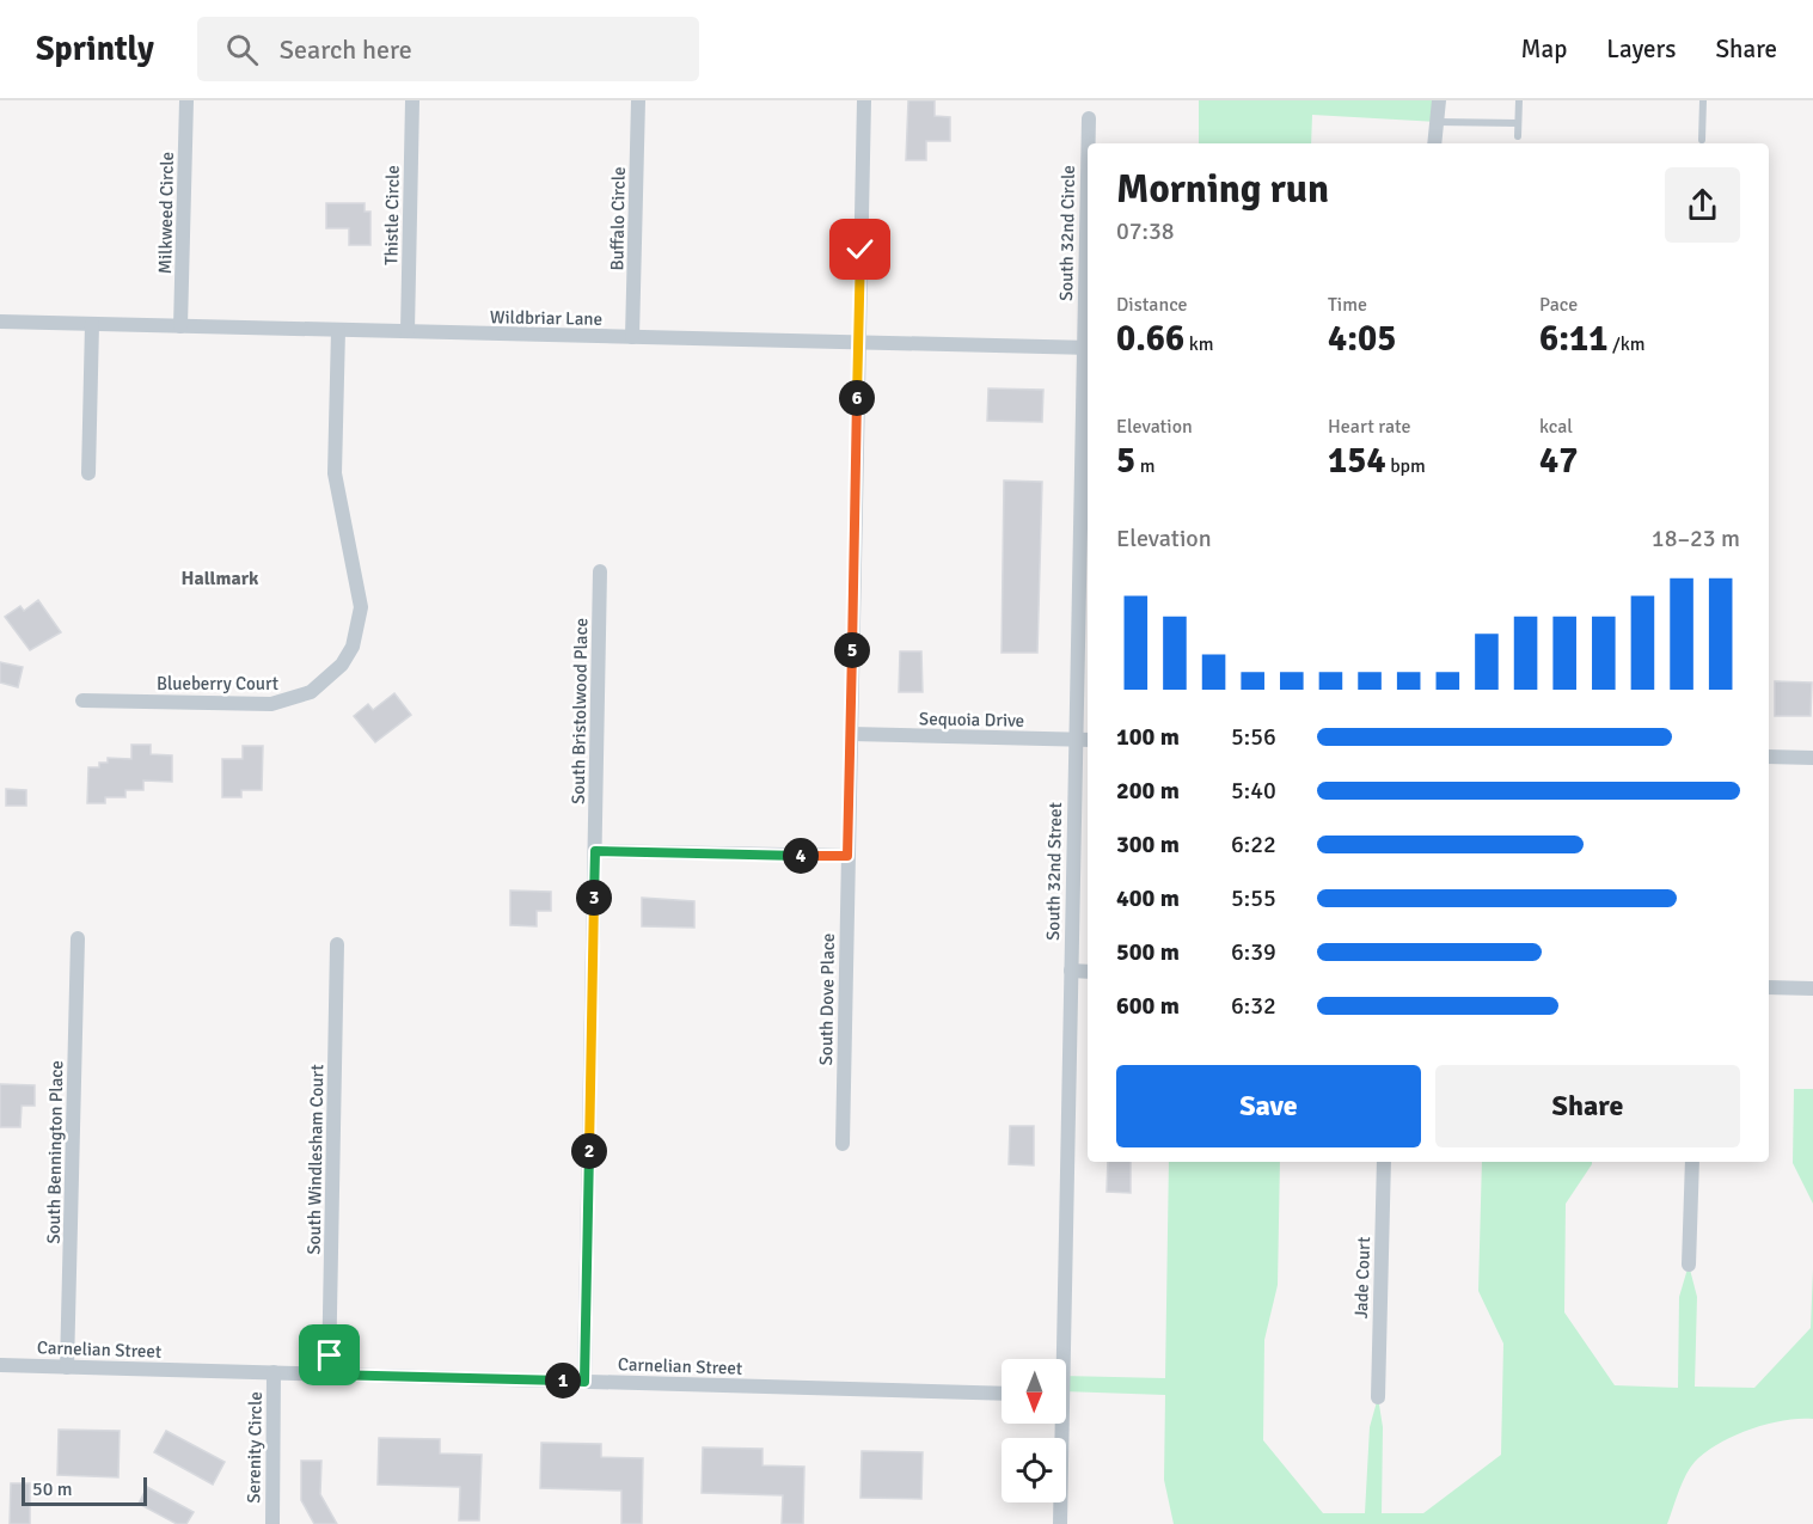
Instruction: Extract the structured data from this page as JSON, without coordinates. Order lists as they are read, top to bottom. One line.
{"streets":{"street":["Milkweed Circle","Thistle Circle","Buffalo Circle","South 32nd Circle","Wildbriar Lane","Blueberry Court","South Bristolwood Place","Sequoia Drive","South 32nd Street","South Dove Place","South Bennington Place","South Windlesham Court","Jade Court","Carnelian Street","Serenity Circle"]},"crossings":[["Milkweed Circle","Wildbriar Lane"],["Thistle Circle","Wildbriar Lane"],["Buffalo Circle","Wildbriar Lane"],["South 32nd Circle","Wildbriar Lane"],["South 32nd Circle","South 32nd Street"],["Wildbriar Lane","Blueberry Court"],["Wildbriar Lane","South 32nd Street"],["Wildbriar Lane","South Dove Place"],["South Bristolwood Place","Carnelian Street"],["Sequoia Drive","South 32nd Street"],["Sequoia Drive","South Dove Place"],["South Bennington Place","Carnelian Street"],["South Windlesham Court","Carnelian Street"],["Carnelian Street","Serenity Circle"]],"districts":["Hallmark"],"scale_bar":"50 m","north":"bottom","page":{"header":"Sprintly","search":"Search here","nav":["Map","Layers","Share"],"heading":["Morning run","07:38"],"stats":[["Distance","0.66 km"],["Time","4:05"],["Pace","6:11 /km"],["Elevation","5 m"],["Heart rate","154 bpm"],["kcal","47"]],"pins":["6","5","4","3","2","1"],"chart":["Elevation","18–23 m"],"list":[{"name":"100 m","note":"5:56"},{"name":"200 m","note":"5:40"},{"name":"300 m","note":"6:22"},{"name":"400 m","note":"5:55"},{"name":"500 m","note":"6:39"},{"name":"600 m","note":"6:32"}],"buttons":["Save","Share"],"scale":"50 m"}}
